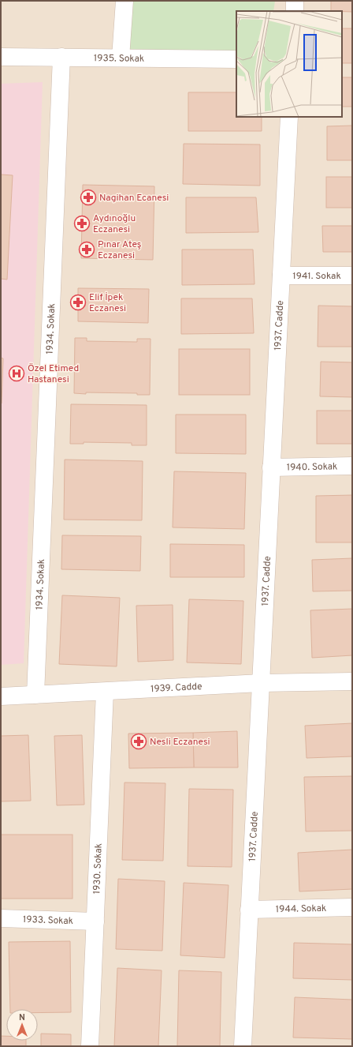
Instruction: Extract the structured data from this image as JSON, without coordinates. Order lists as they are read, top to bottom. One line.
{"streets":{"street":["1935. Sokak","1941. Sokak","1937. Cadde","1934. Sokak","1940. Sokak","1939. Cadde","1930. Sokak","1944. Sokak","1933. Sokak"]},"crossings":[["1935. Sokak","1934. Sokak"],["1941. Sokak","1937. Cadde"],["1937. Cadde","1940. Sokak"],["1937. Cadde","1939. Cadde"],["1937. Cadde","1944. Sokak"],["1934. Sokak","1939. Cadde"],["1939. Cadde","1930. Sokak"],["1930. Sokak","1933. Sokak"]],"places":{"pharmacy":["Nagihan Ecanesi","Aydınoğlu Eczanesi","Pınar Ateş Eczanesi","Elif İpek Eczanesi","Nesli Eczanesi"],"hospital":["Özel Etimed Hastanesi"]},"north":"top"}
